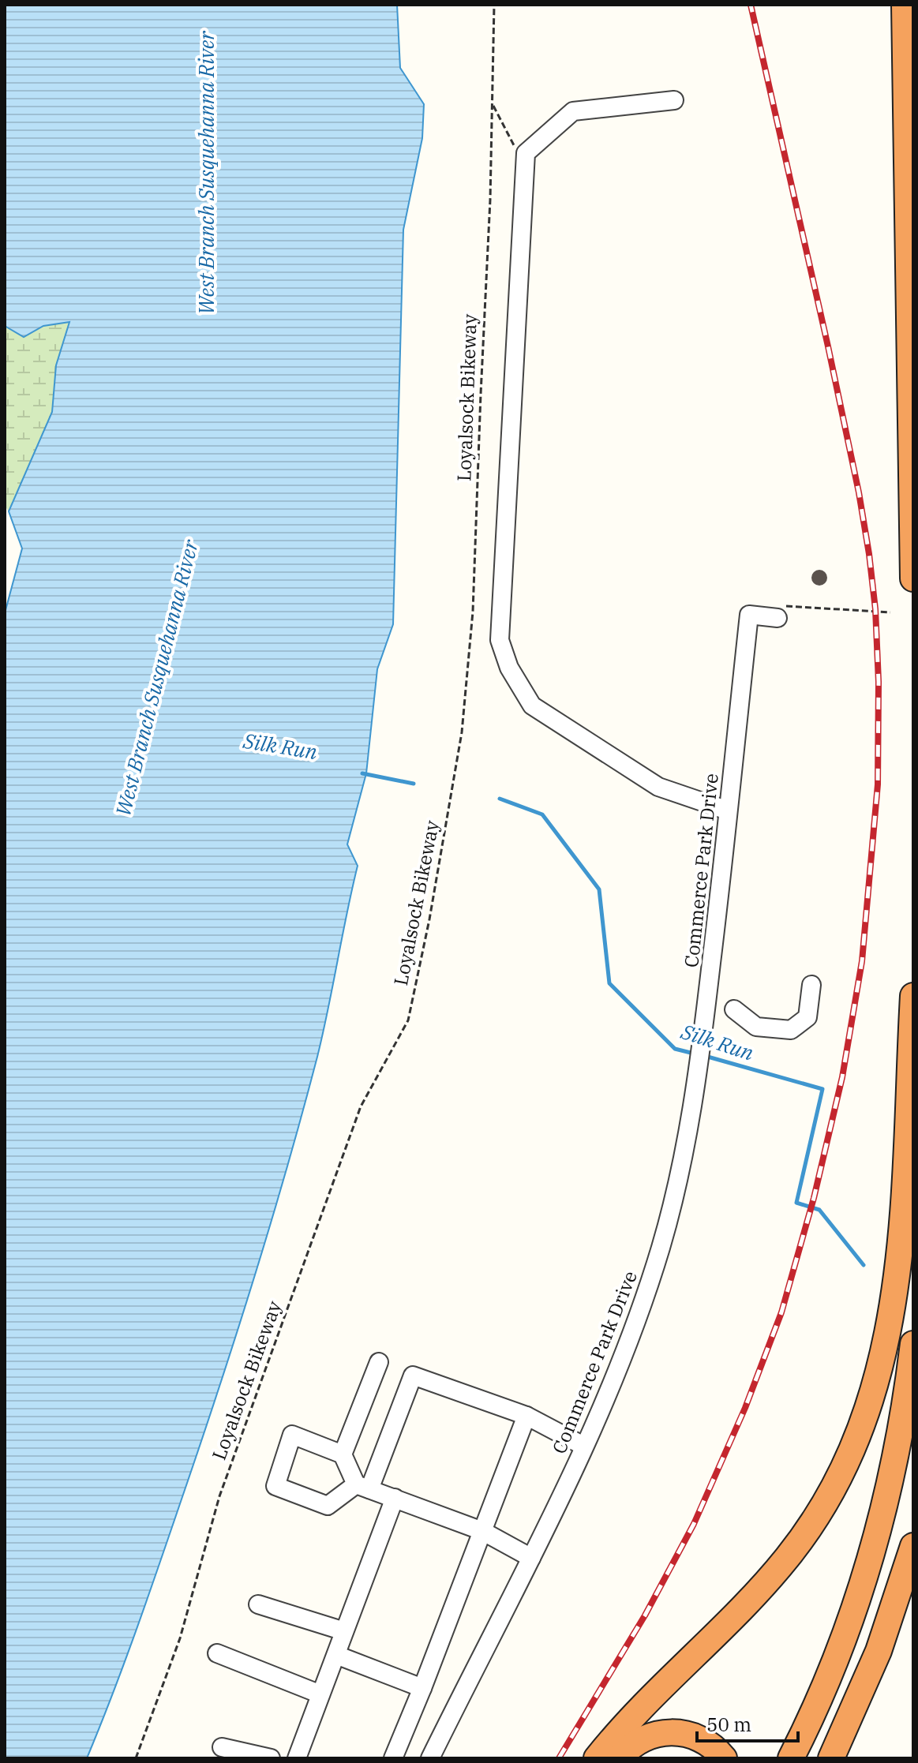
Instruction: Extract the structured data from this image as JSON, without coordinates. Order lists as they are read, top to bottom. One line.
{"streets":{"street":["Commerce Park Drive"],"path":["Loyalsock Bikeway"]},"water":["West Branch Susquehanna River","Silk Run"],"scale_bar":"50 m"}
